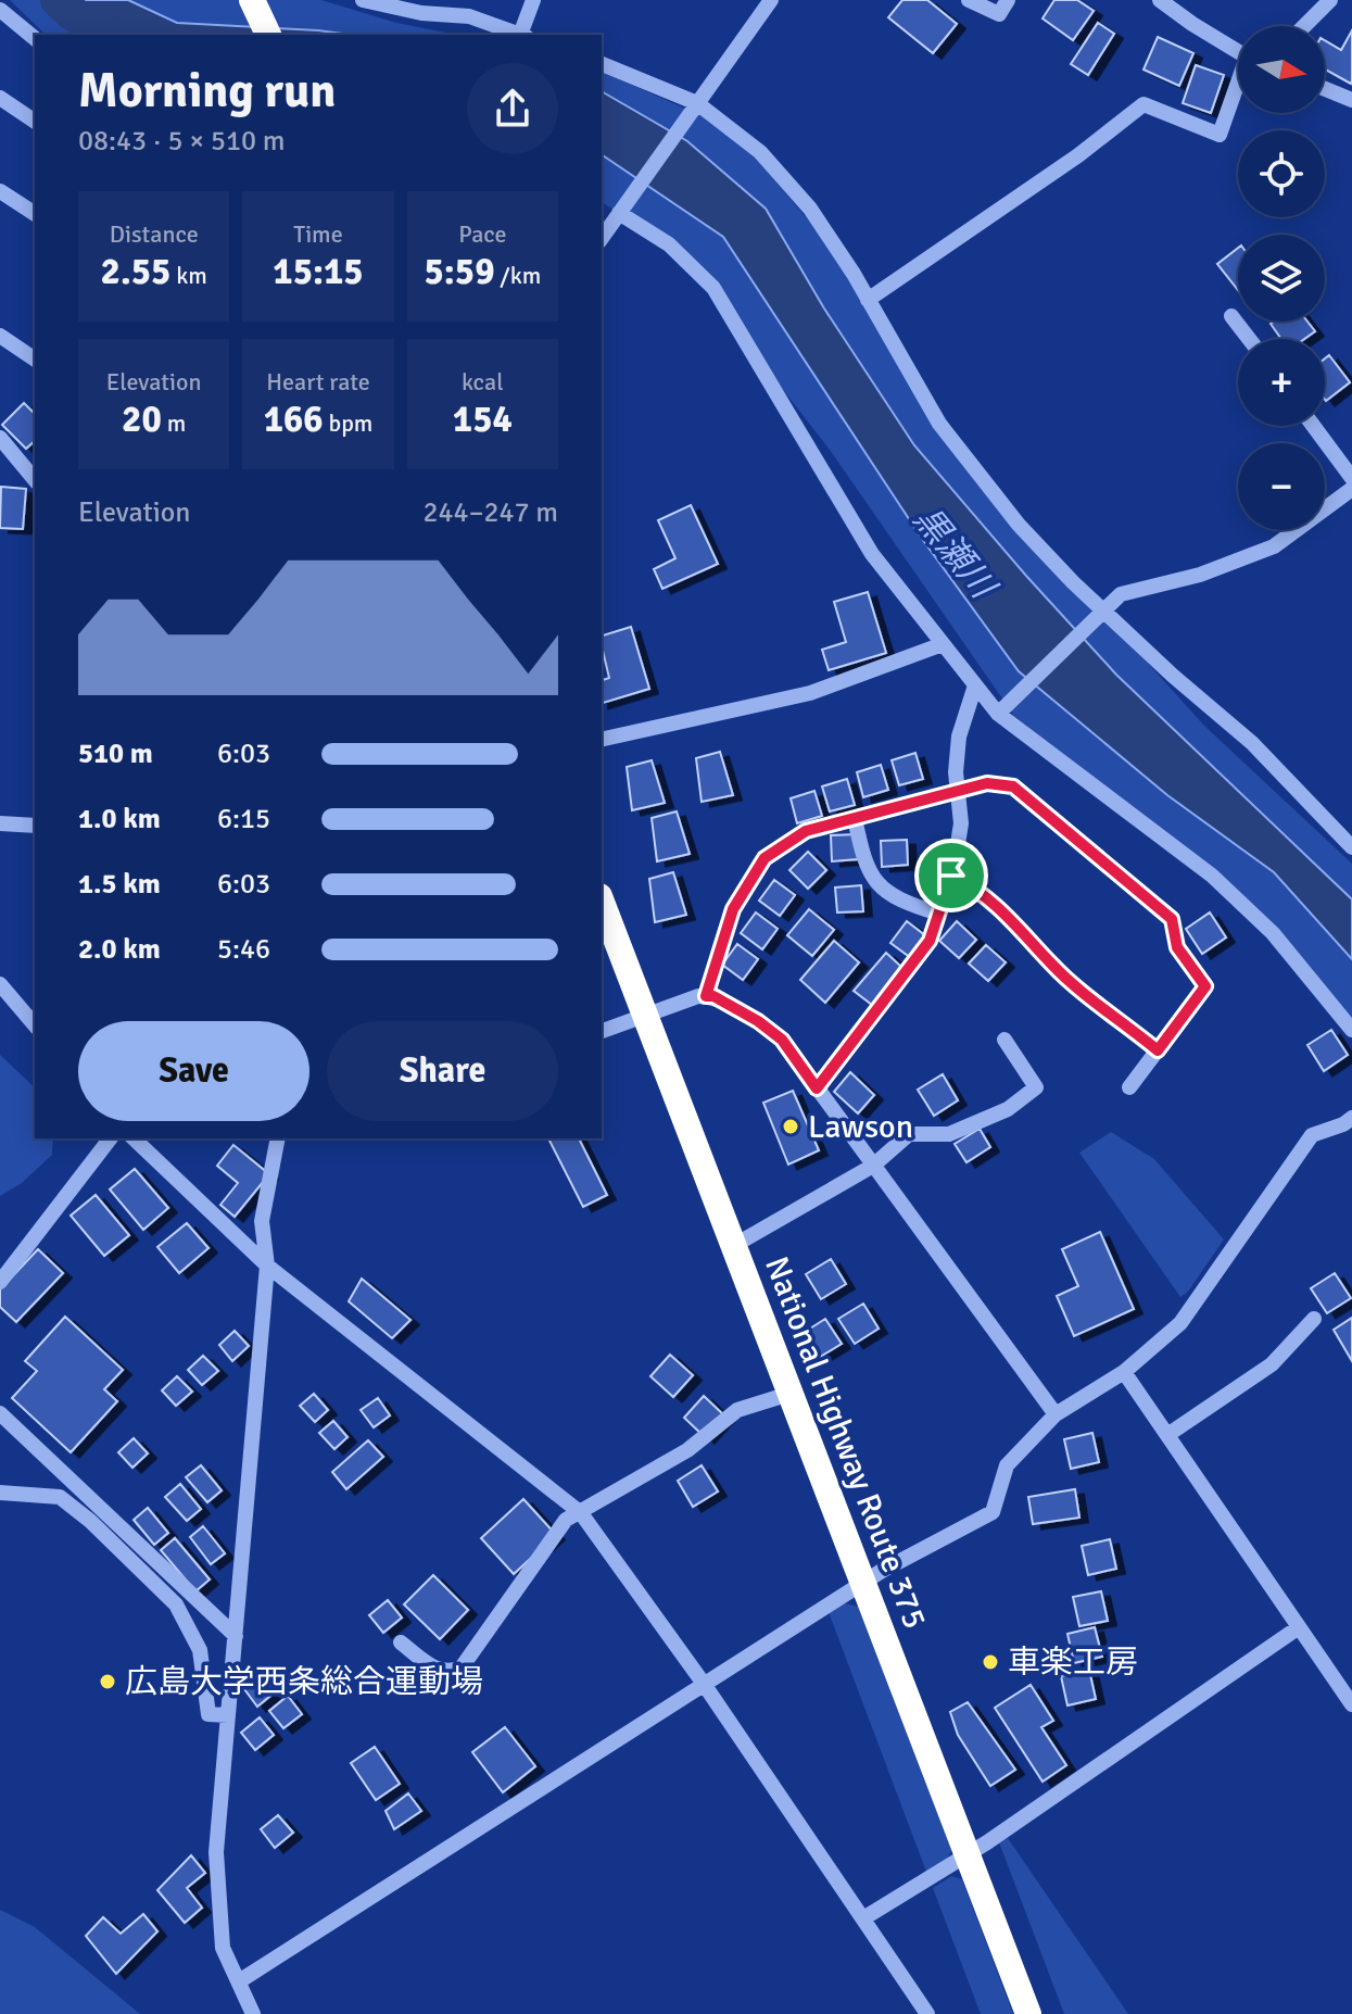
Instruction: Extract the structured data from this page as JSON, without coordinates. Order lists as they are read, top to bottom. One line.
{"streets":{"highway":["National Highway Route 375"]},"water":["黒瀬川"],"places":["Lawson","車楽工房","広島大学西条総合運動場"],"north":"right","page":{"map_buttons":["+","−"],"heading":["Morning run","08:43 · 5 × 510 m"],"stats":[["Distance","2.55 km"],["Time","15:15"],["Pace","5:59 /km"],["Elevation","20 m"],["Heart rate","166 bpm"],["kcal","154"]],"chart":["Elevation","244–247 m"],"list":[{"name":"510 m","note":"6:03"},{"name":"1.0 km","note":"6:15"},{"name":"1.5 km","note":"6:03"},{"name":"2.0 km","note":"5:46"}],"buttons":["Save","Share"]}}
